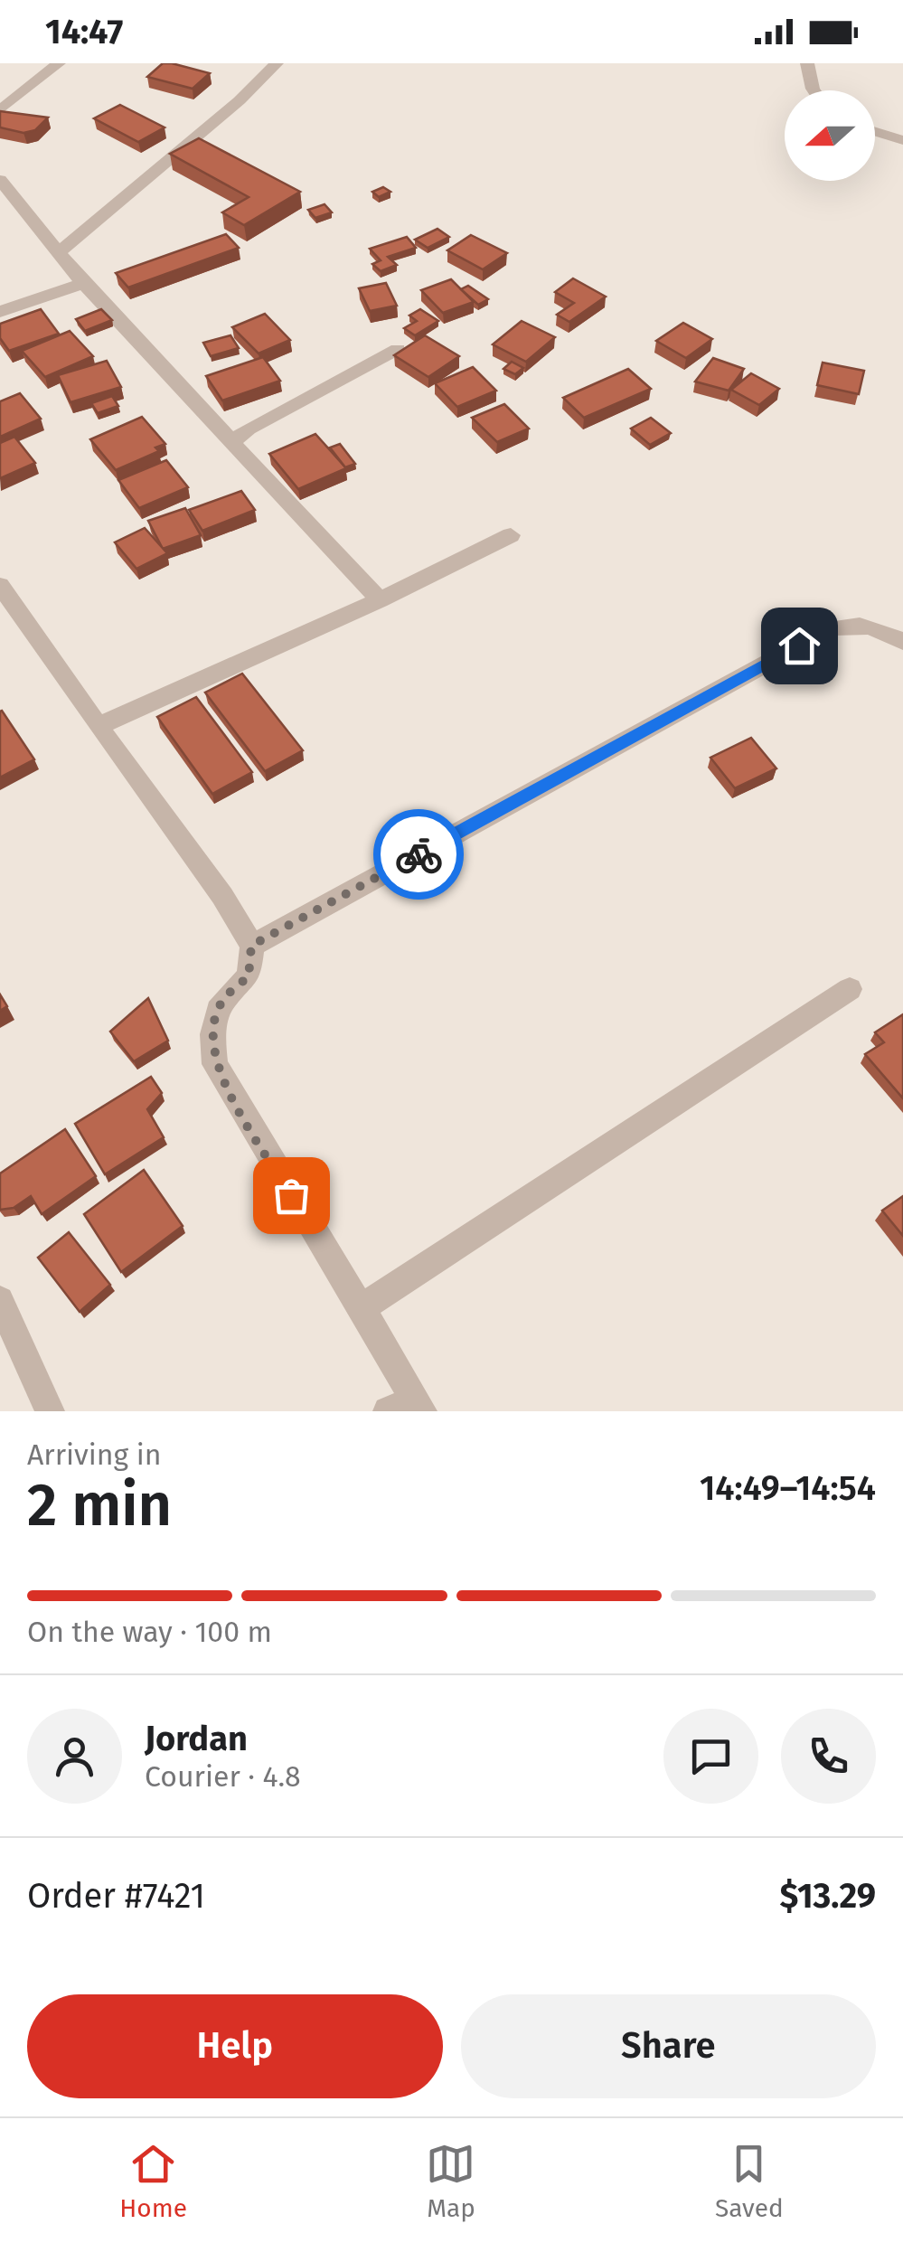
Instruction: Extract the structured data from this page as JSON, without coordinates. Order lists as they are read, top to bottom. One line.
{"north":"left","page":{"status":"14:47","heading":["2 min","Arriving in","14:49–14:54"],"panel":["Jordan","Courier · 4.8","Order #7421","$13.29"],"bar":"On the way · 100 m","buttons":["Help","Share"],"tabs":["Home","Map","Saved"]}}
